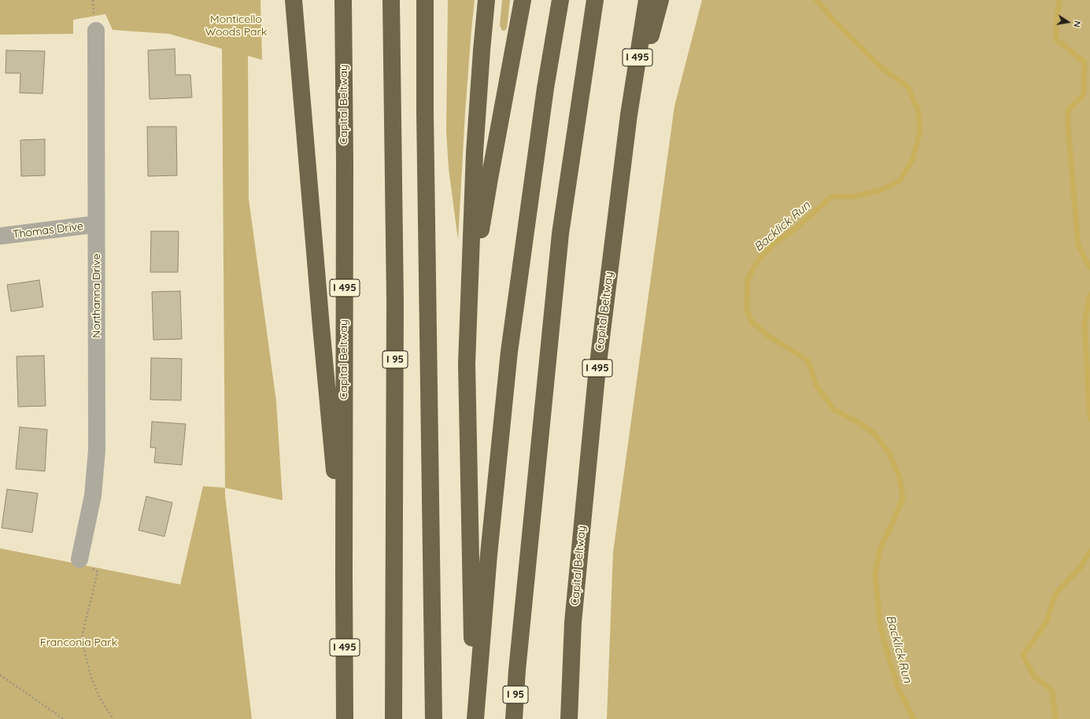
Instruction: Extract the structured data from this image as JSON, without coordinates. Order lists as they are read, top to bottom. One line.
{"streets":{"highway":["I 495","Capital Beltway","I 95"],"street":["Thomas Drive","Northanna Drive"]},"crossings":[["Thomas Drive","Northanna Drive"]],"water":["Backlick Run"],"parks":["Monticello Woods Park","Franconia Park"],"north":"right"}
